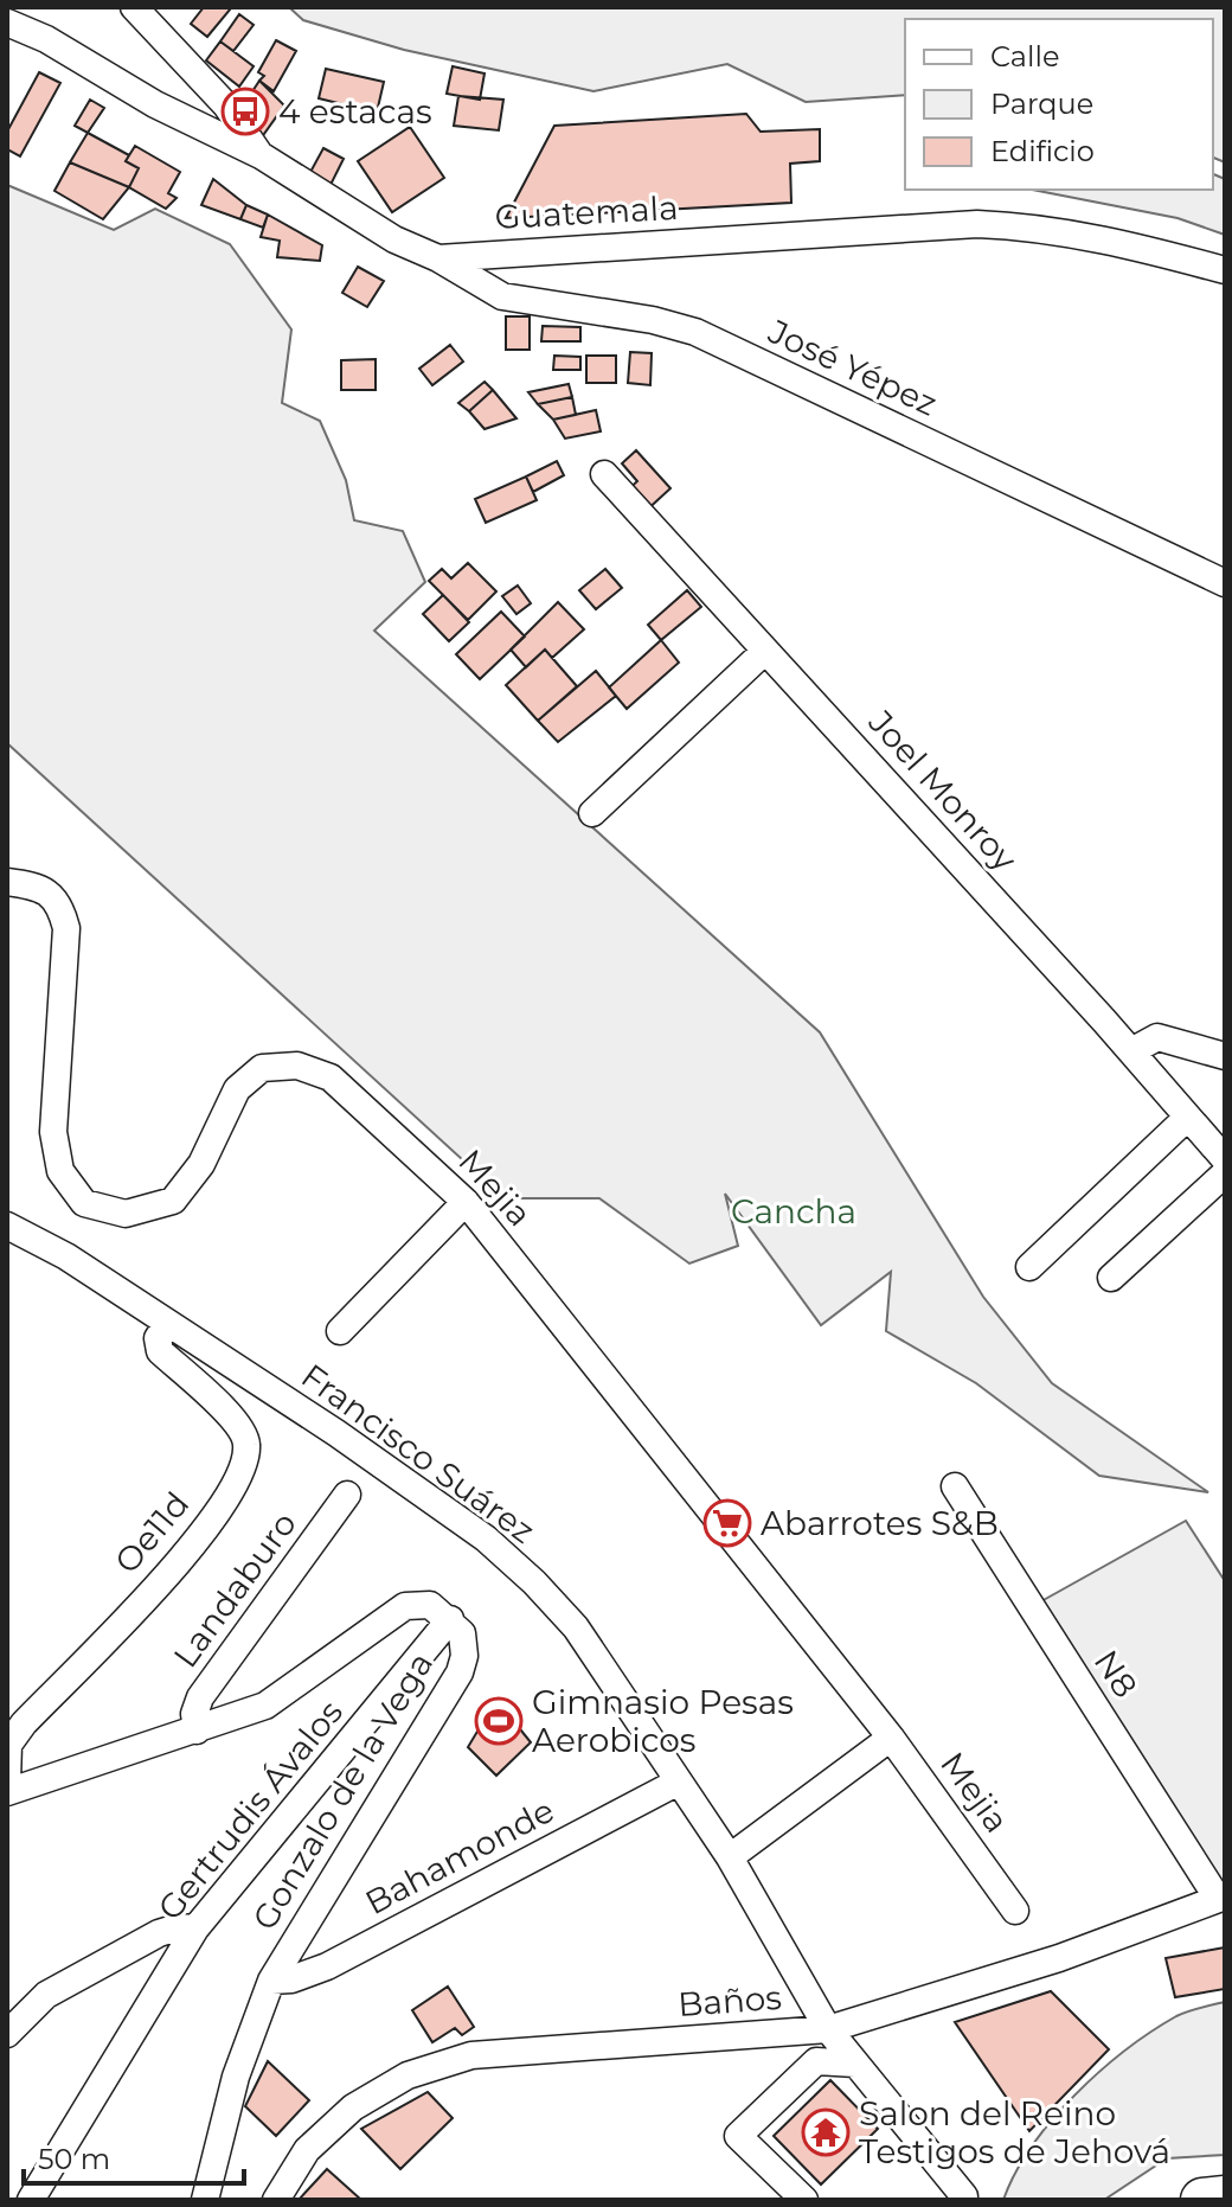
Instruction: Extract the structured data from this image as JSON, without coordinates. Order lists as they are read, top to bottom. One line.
{"streets":{"street":["Guatemala","José Yépez","Joel Monroy","Mejia","Francisco Suárez","Oe11d","Landaburo","N8","Gonzalo de la Vega","Gertrudis Ávalos","Bahamonde","Baños"]},"crossings":[["Guatemala","José Yépez"],["Francisco Suárez","Oe11d"],["Francisco Suárez","Bahamonde"],["Francisco Suárez","Baños"],["Landaburo","Gonzalo de la Vega"],["N8","Baños"],["Gonzalo de la Vega","Gertrudis Ávalos"],["Gonzalo de la Vega","Bahamonde"]],"parks":["Cancha"],"places":{"bus stop":["4 estacas"],"supermarket":["Abarrotes S&B"],"sports":["Gimnasio Pesas Aerobicos"],"temple":["Salon del Reino Testigos de Jehová"]},"legend":["Calle","Parque","Edificio"],"scale_bar":"50 m"}
